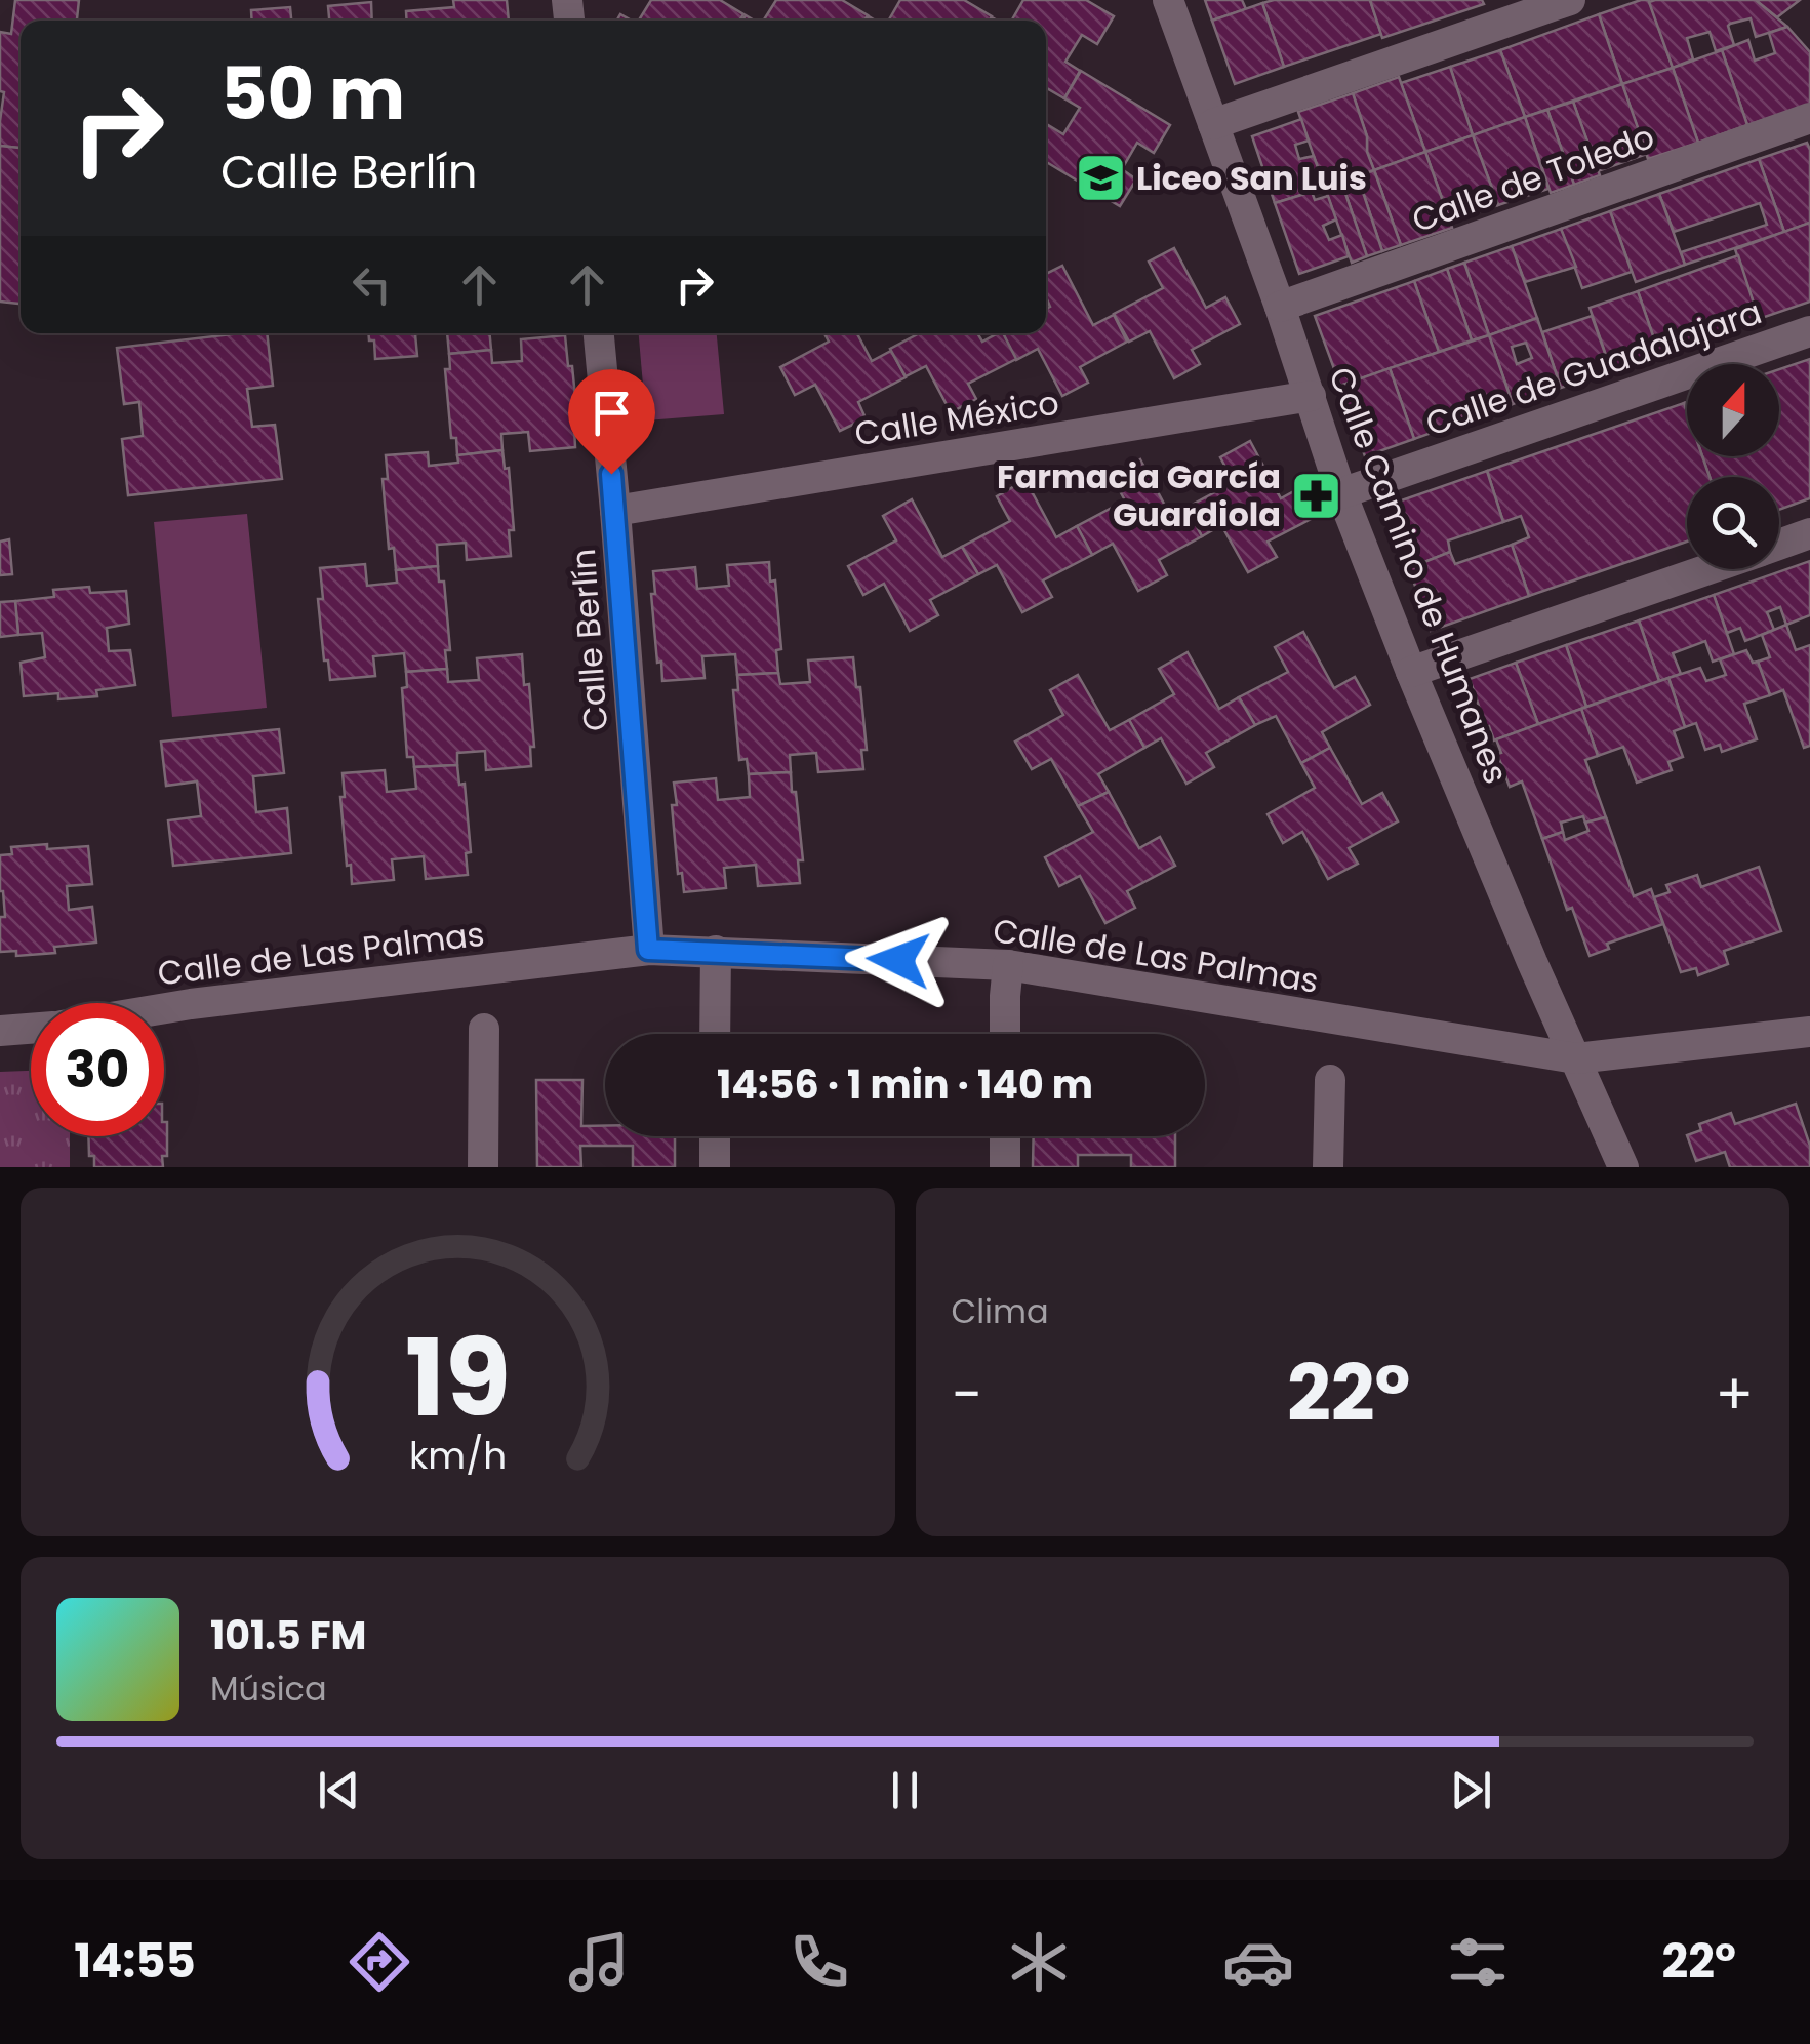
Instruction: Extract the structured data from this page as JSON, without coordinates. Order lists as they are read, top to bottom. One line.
{"streets":{"street":["Calle de Toledo","Calle de Guadalajara","Calle México","Calle Camino de Humanes","Calle Berlín","Calle de Las Palmas"]},"crossings":[["Calle de Toledo","Calle Camino de Humanes"],["Calle de Guadalajara","Calle Camino de Humanes"],["Calle México","Calle Camino de Humanes"],["Calle México","Calle Berlín"],["Calle Camino de Humanes","Calle de Las Palmas"],["Calle Berlín","Calle de Las Palmas"]],"places":{"school or university":["Liceo San Luis"],"pharmacy":["Farmacia García Guardiola"]},"north":"top","page":{"turn":["50 m","Calle Berlín"],"limit":"30","trip":"14:56 · 1 min · 140 m","tile":"Clima","heat":["−","22°","+"],"song":["101.5 FM","Música"],"tabs":["14:55","22°"],"gauge":["19","km/h"]}}
